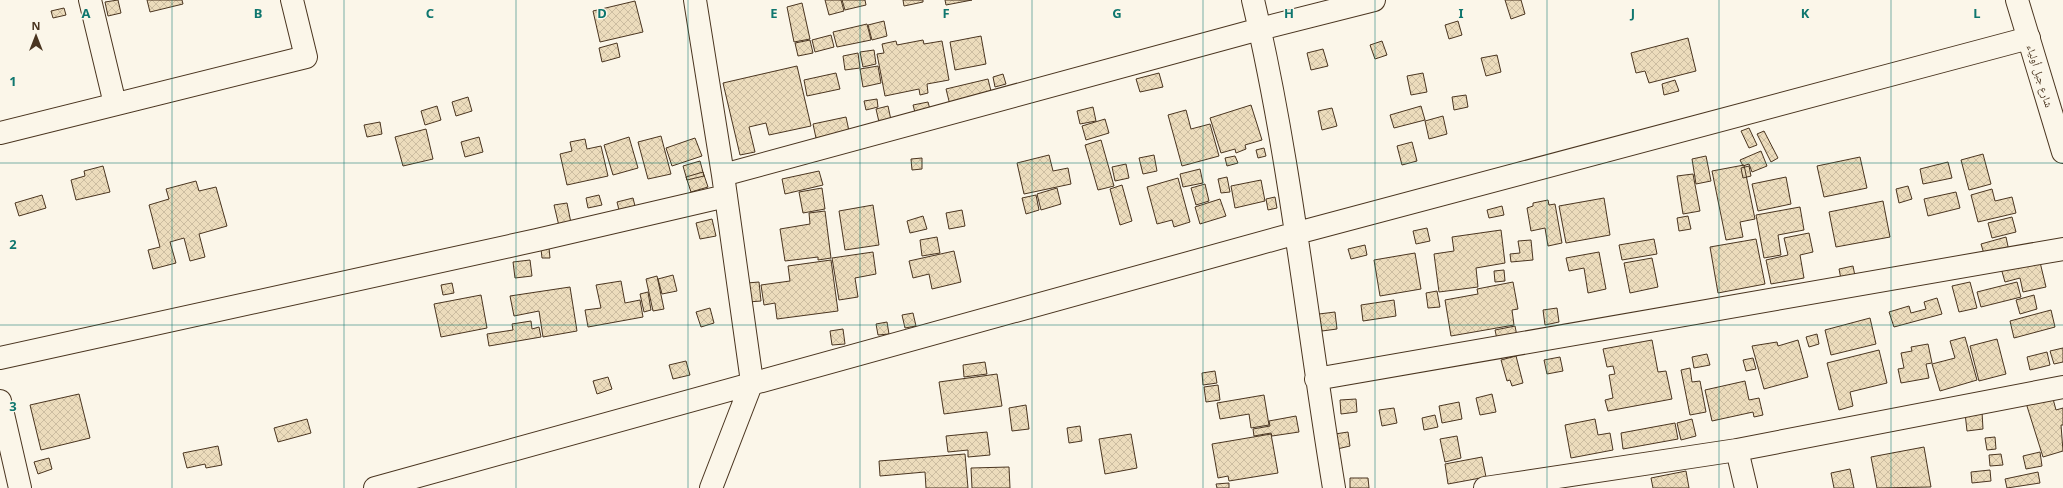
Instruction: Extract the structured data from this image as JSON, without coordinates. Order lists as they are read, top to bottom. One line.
{"streets":{"main road":["شارع جبل أولياء"]},"north":"top","grid":{"columns":["A","B","C","D","E","F","G","H","I","J","K","L"],"rows":["1","2","3"]}}
